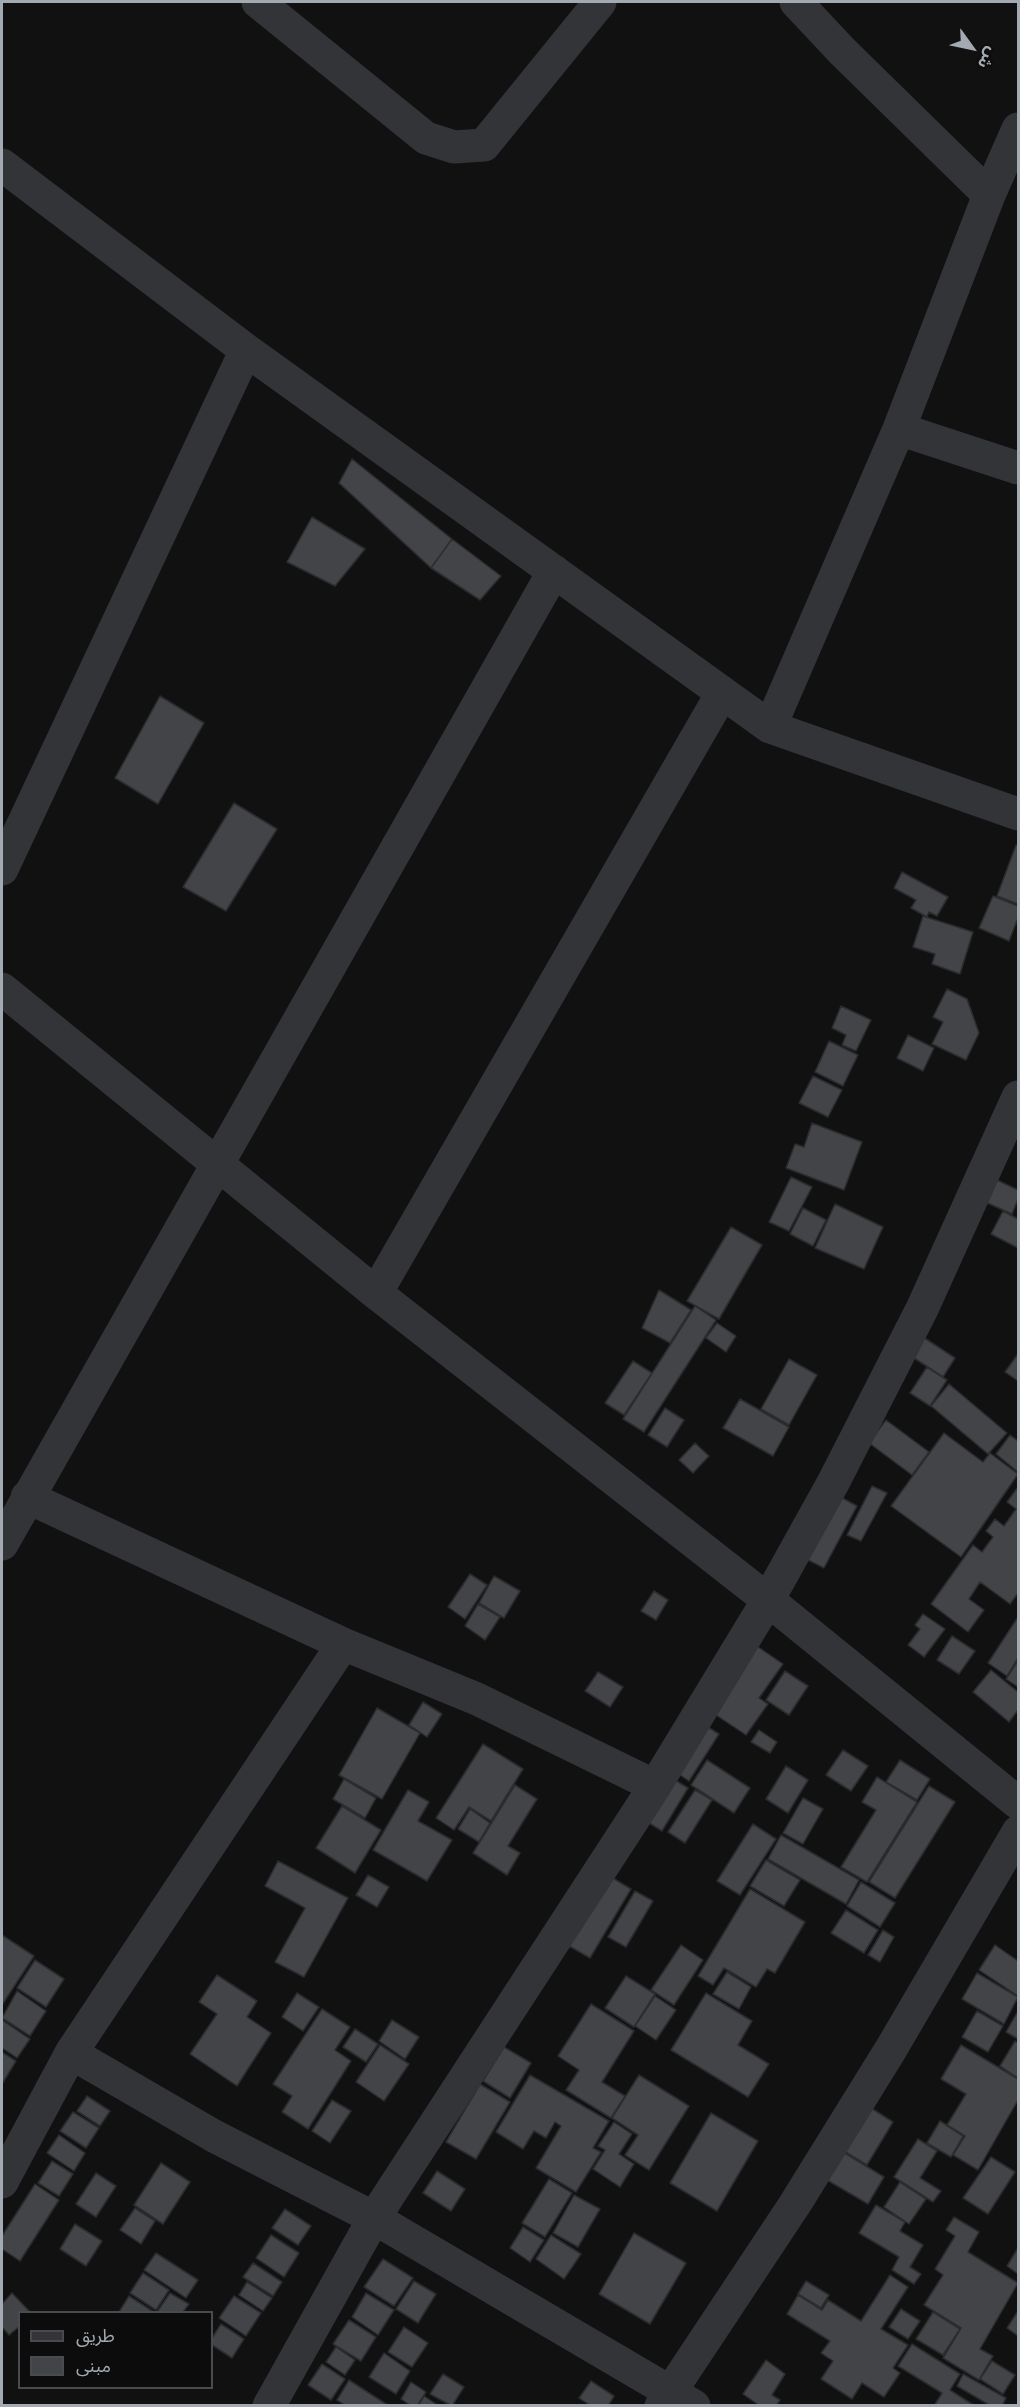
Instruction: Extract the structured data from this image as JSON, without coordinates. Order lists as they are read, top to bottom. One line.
{"legend":["طريق","مبنى"],"north":"bottom right"}
